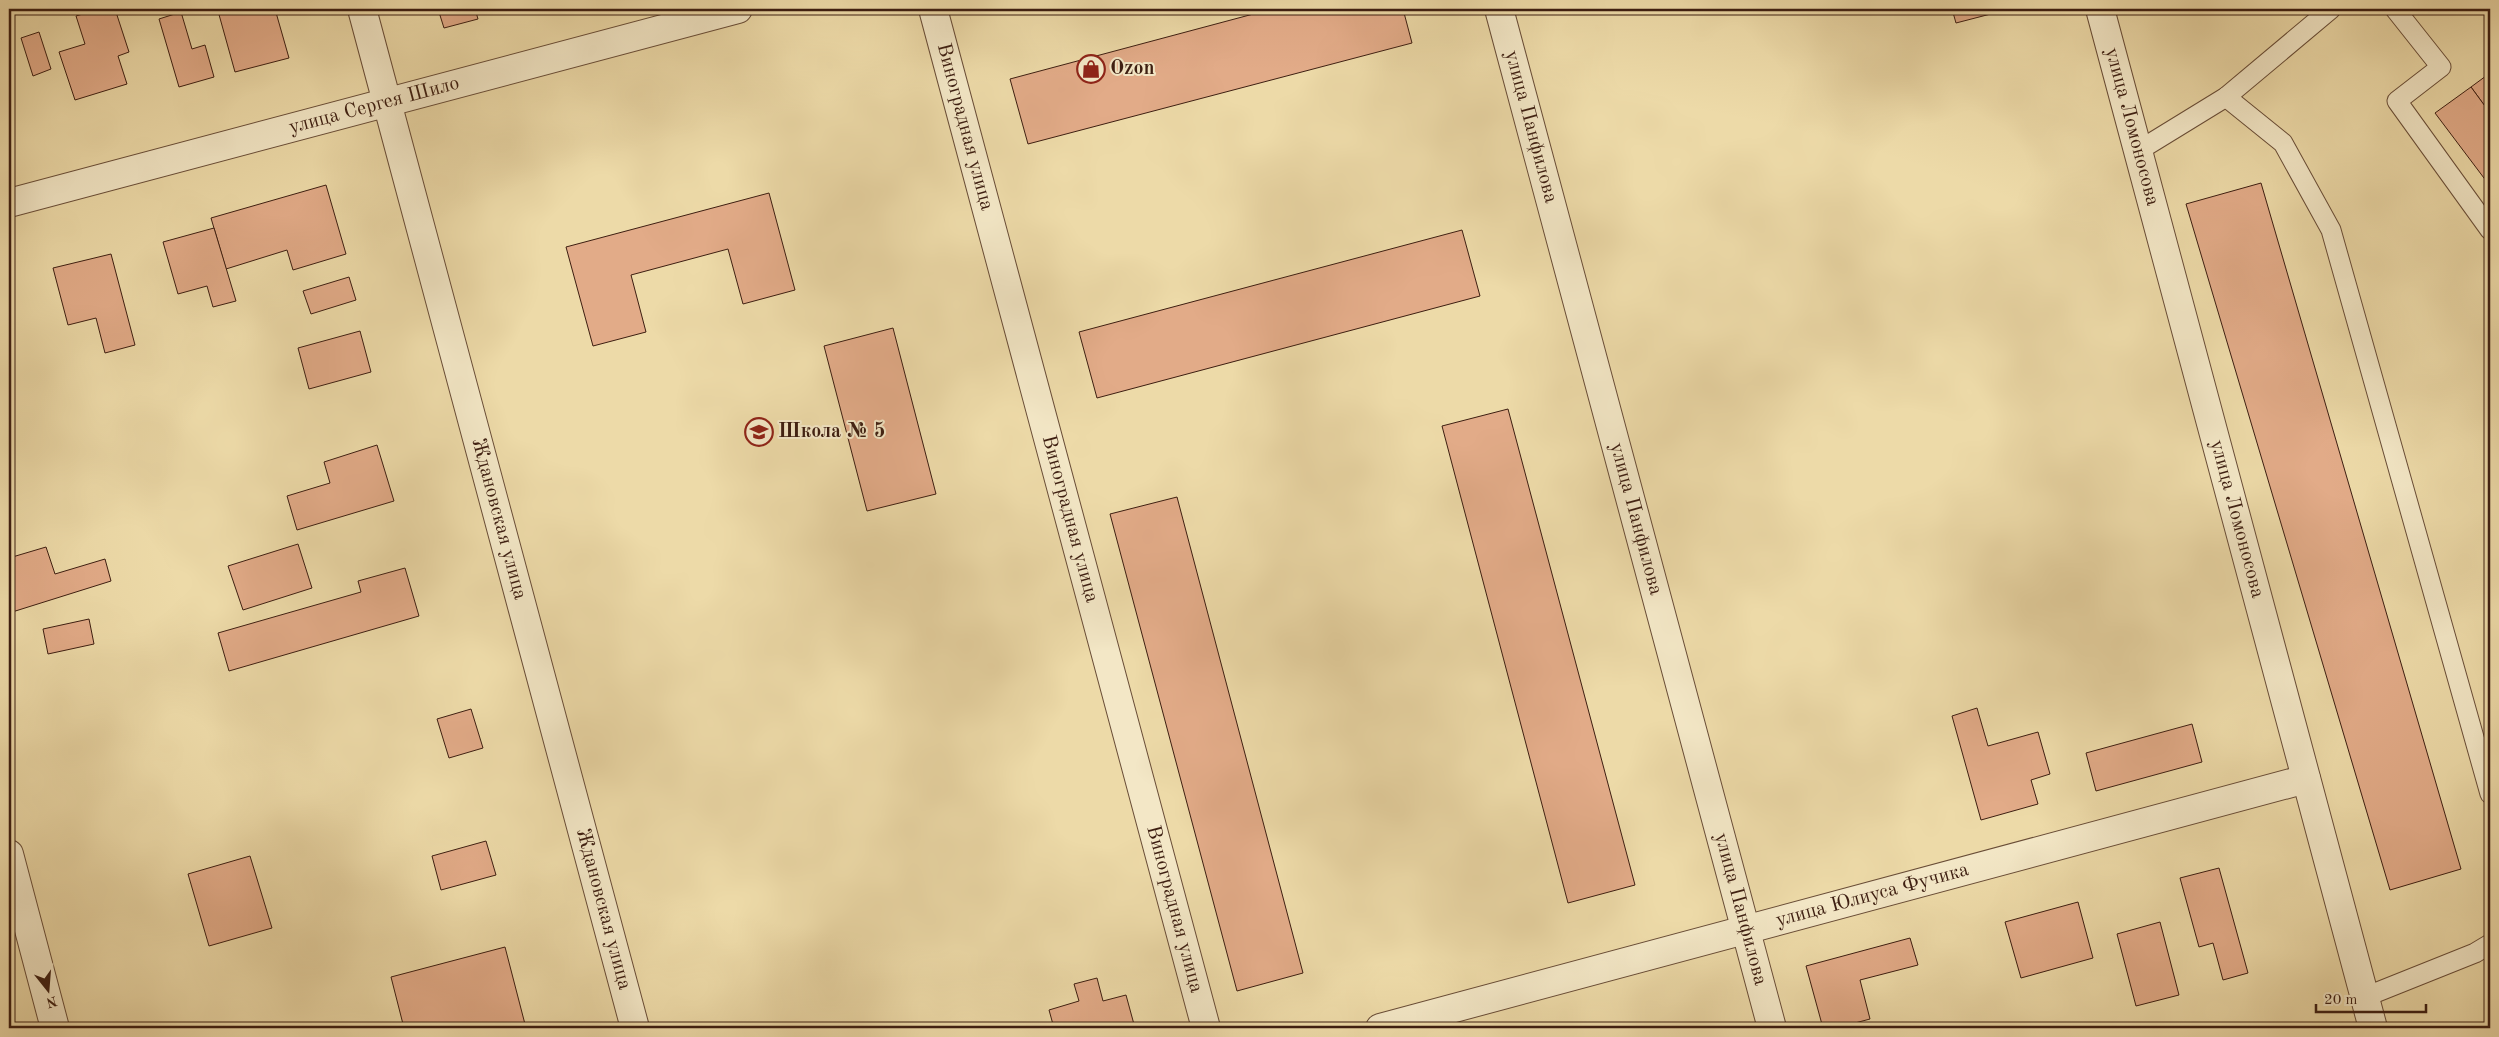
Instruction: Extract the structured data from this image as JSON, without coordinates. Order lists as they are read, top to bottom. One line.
{"streets":{"street":["улица Сергея Шило","Виноградная улица","улица Панфилова","улица Ломоносова","Ждановская улица","улица Юлиуса Фучика"]},"crossings":[["улица Сергея Шило","Ждановская улица"],["улица Панфилова","улица Юлиуса Фучика"],["улица Ломоносова","улица Юлиуса Фучика"]],"places":{"shop":["Ozon"],"school or university":["Школа № 5"]},"scale_bar":"20 m","north":"bottom"}
